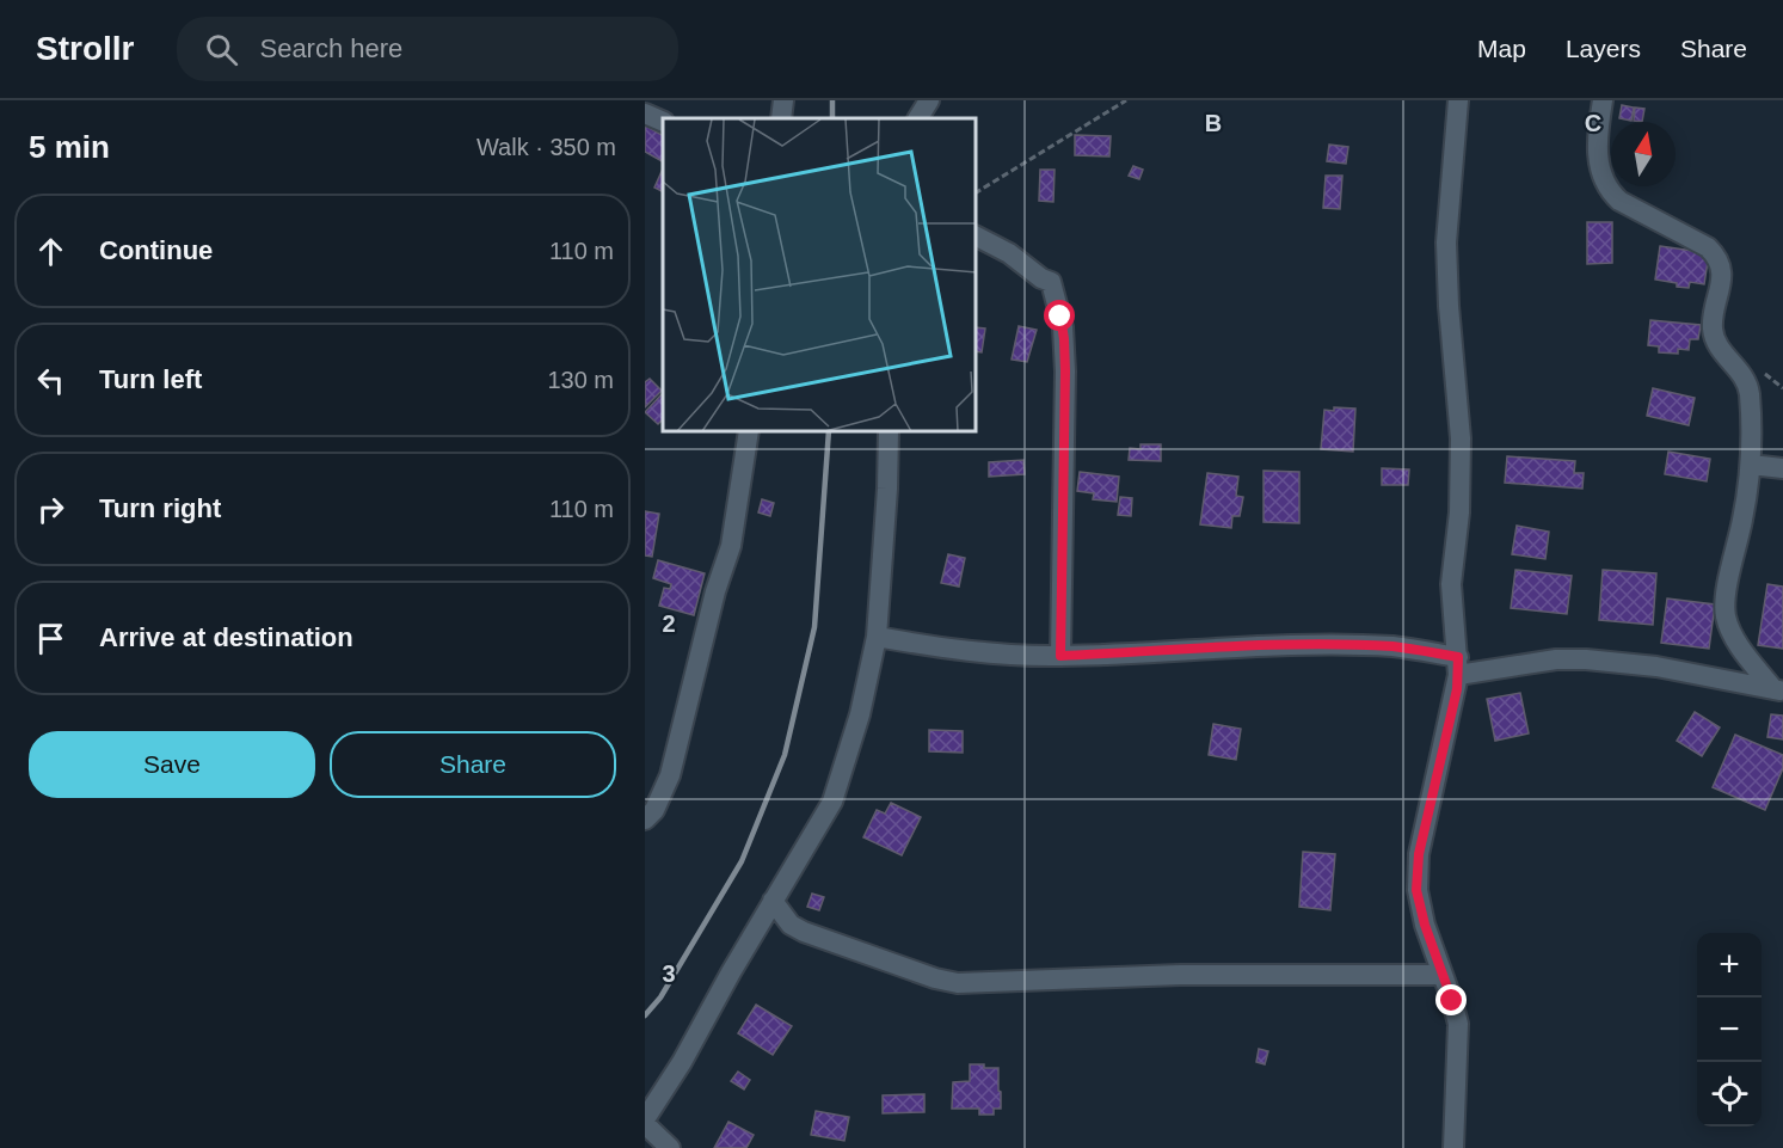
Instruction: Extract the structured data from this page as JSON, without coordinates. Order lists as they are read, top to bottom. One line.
{"north":"top","page":{"header":"Strollr","search":"Search here","nav":["Map","Layers","Share"],"heading":["5 min","Walk · 350 m"],"list":[["Continue","110 m"],["Turn left","130 m"],["Turn right","110 m"],"Arrive at destination"],"buttons":["Save","Share"],"map_buttons":["+","−"]},"grid":{"columns":["B","C"],"rows":["2","3"]}}
